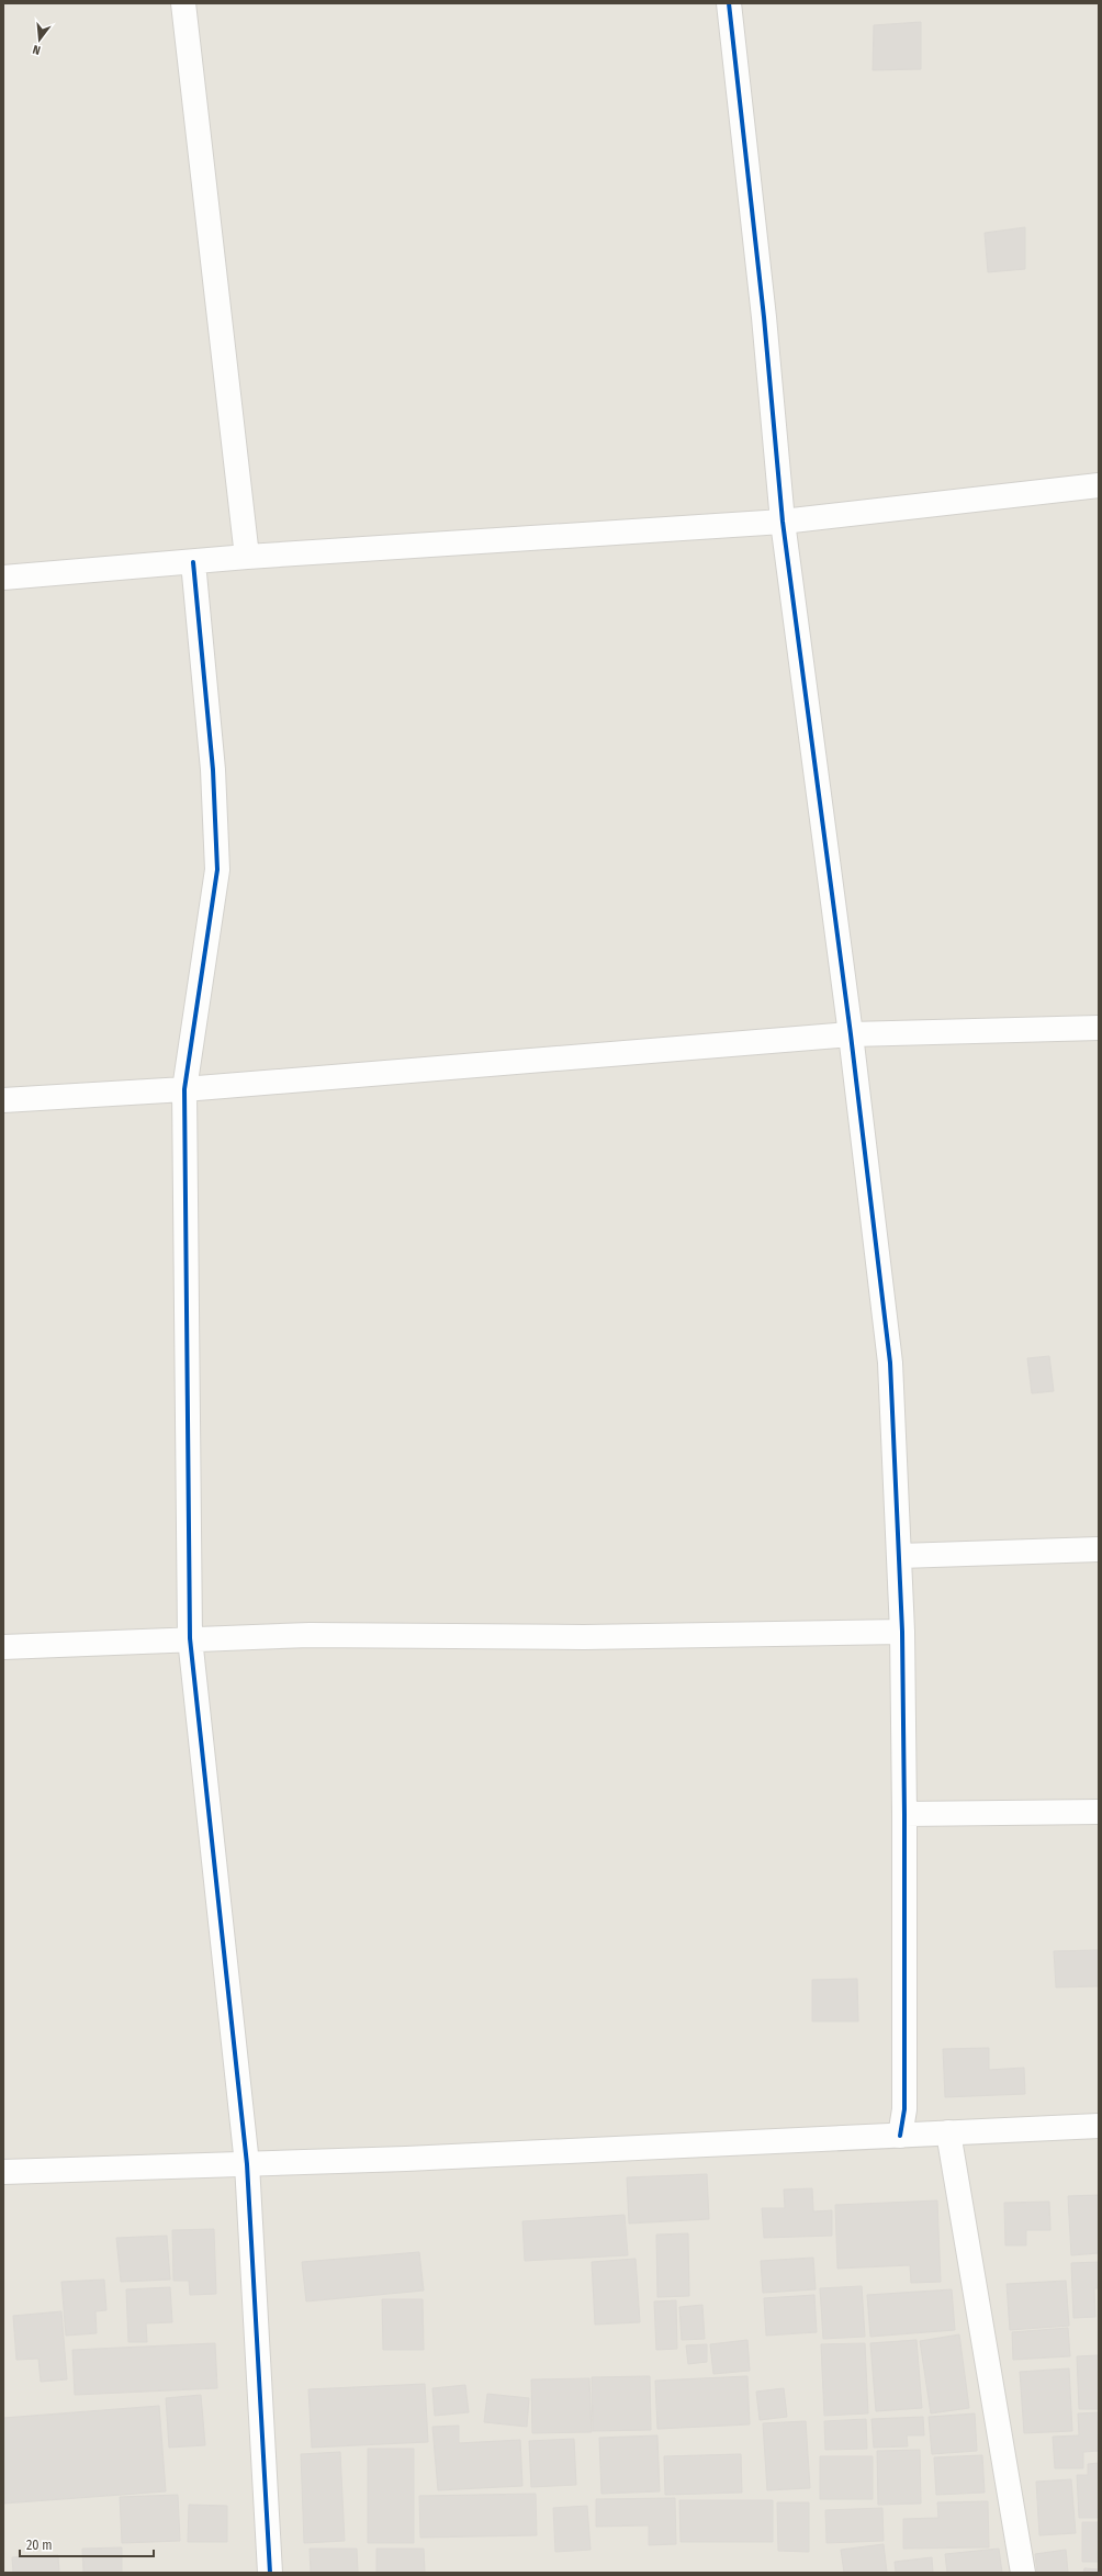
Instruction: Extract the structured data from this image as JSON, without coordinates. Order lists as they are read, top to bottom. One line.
{"scale_bar":"20 m","north":"bottom"}
